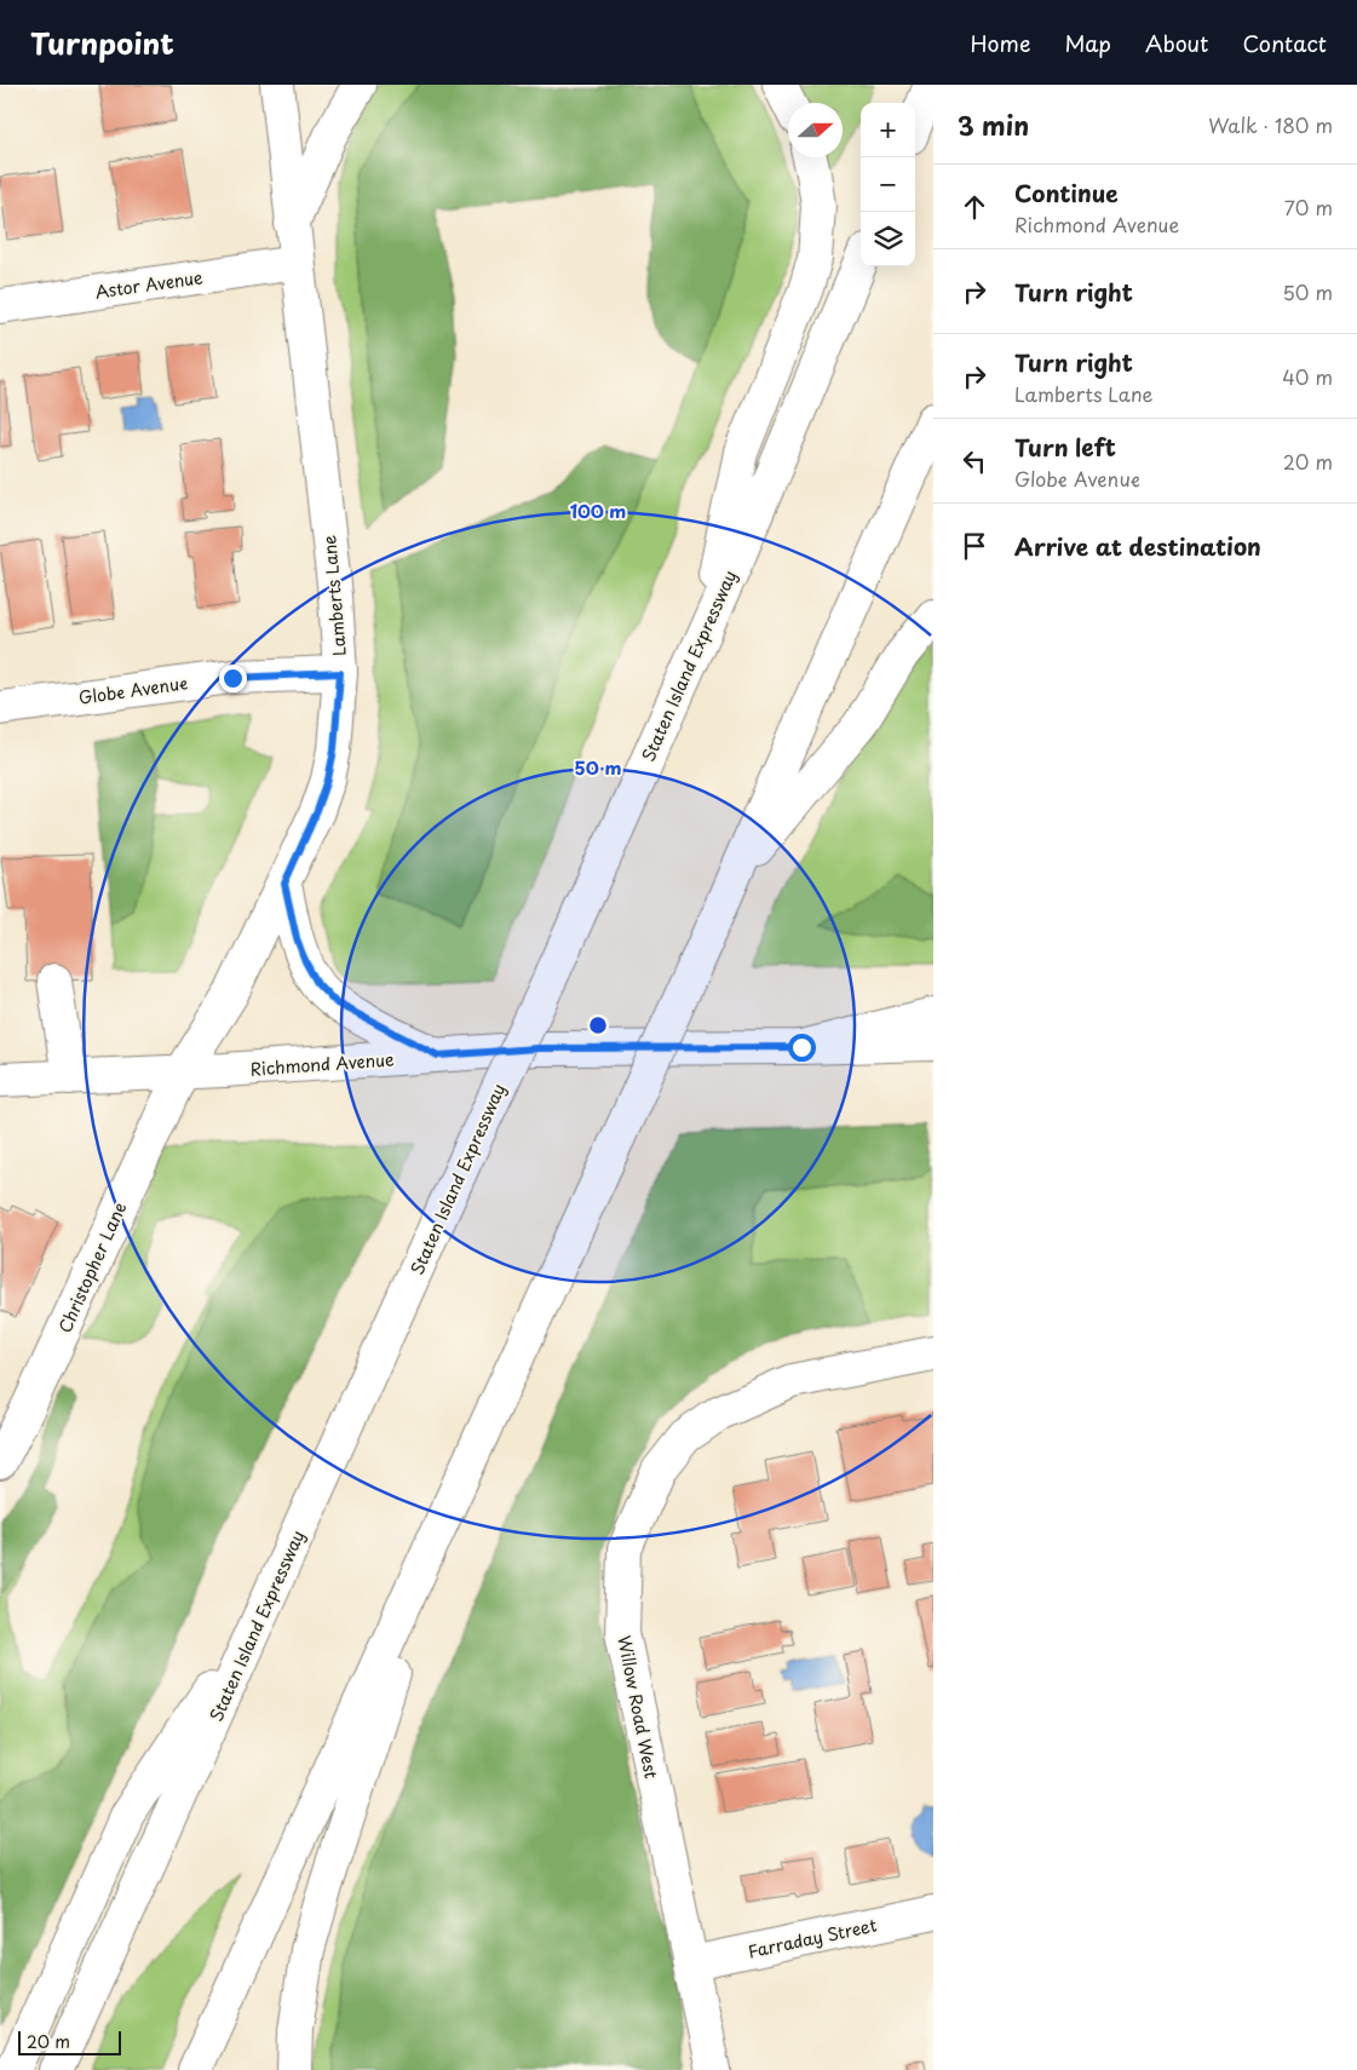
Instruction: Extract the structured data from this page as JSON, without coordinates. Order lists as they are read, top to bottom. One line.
{"streets":{"main road":["Astor Avenue","Lamberts Lane","Staten Island Expressway","Globe Avenue","Richmond Avenue","Christopher Lane","Willow Road West","Farraday Street"]},"crossings":[["Astor Avenue","Lamberts Lane"],["Lamberts Lane","Globe Avenue"],["Lamberts Lane","Richmond Avenue"],["Lamberts Lane","Christopher Lane"],["Richmond Avenue","Christopher Lane"],["Willow Road West","Farraday Street"]],"scale_bar":"20 m","north":"right","page":{"header":"Turnpoint","nav":["Home","Map","About","Contact"],"heading":["3 min","Walk · 180 m"],"map_buttons":["+","−"],"list":[["Continue","Richmond Avenue","70 m"],["Turn right","50 m"],["Turn right","Lamberts Lane","40 m"],["Turn left","Globe Avenue","20 m"],"Arrive at destination"],"scale":"20 m"},"rings":["100 m","50 m"]}
